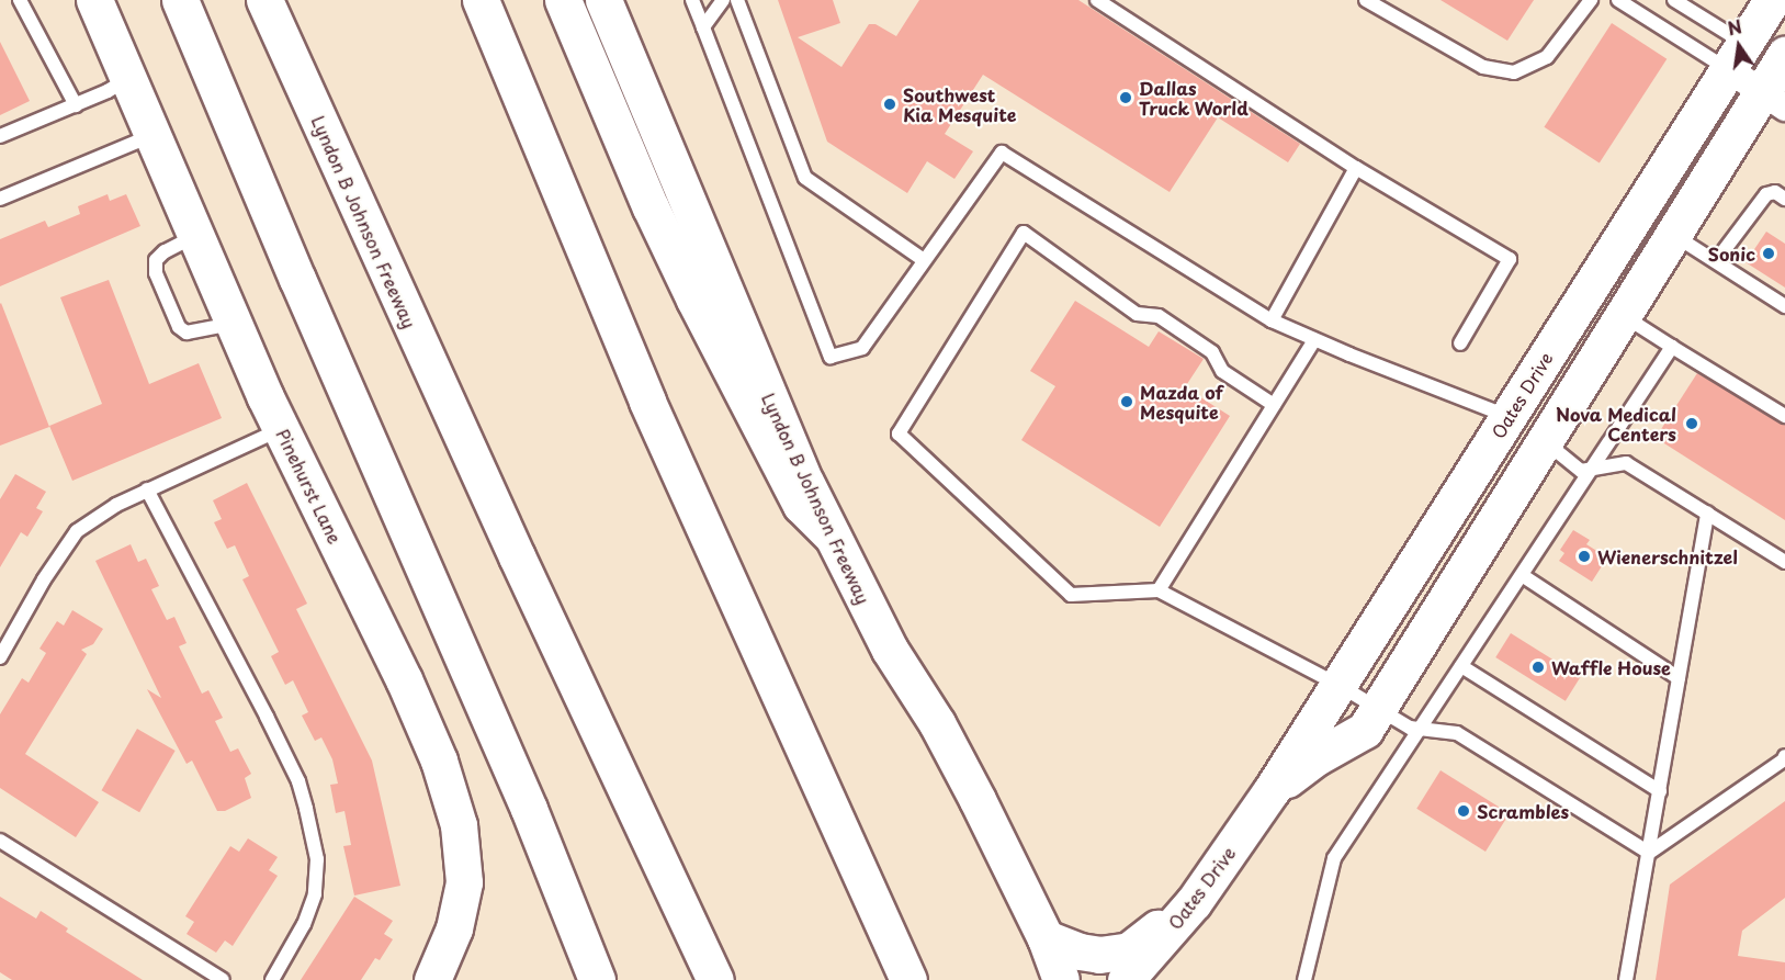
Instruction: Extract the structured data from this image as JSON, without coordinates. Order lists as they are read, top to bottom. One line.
{"streets":{"main road":["Lyndon B Johnson Freeway","Oates Drive","Pinehurst Lane"]},"places":["Dallas Truck World","Southwest Kia Mesquite","Sonic","Mazda of Mesquite","Nova Medical Centers","Wienerschnitzel","Waffle House","Scrambles"],"north":"top"}
